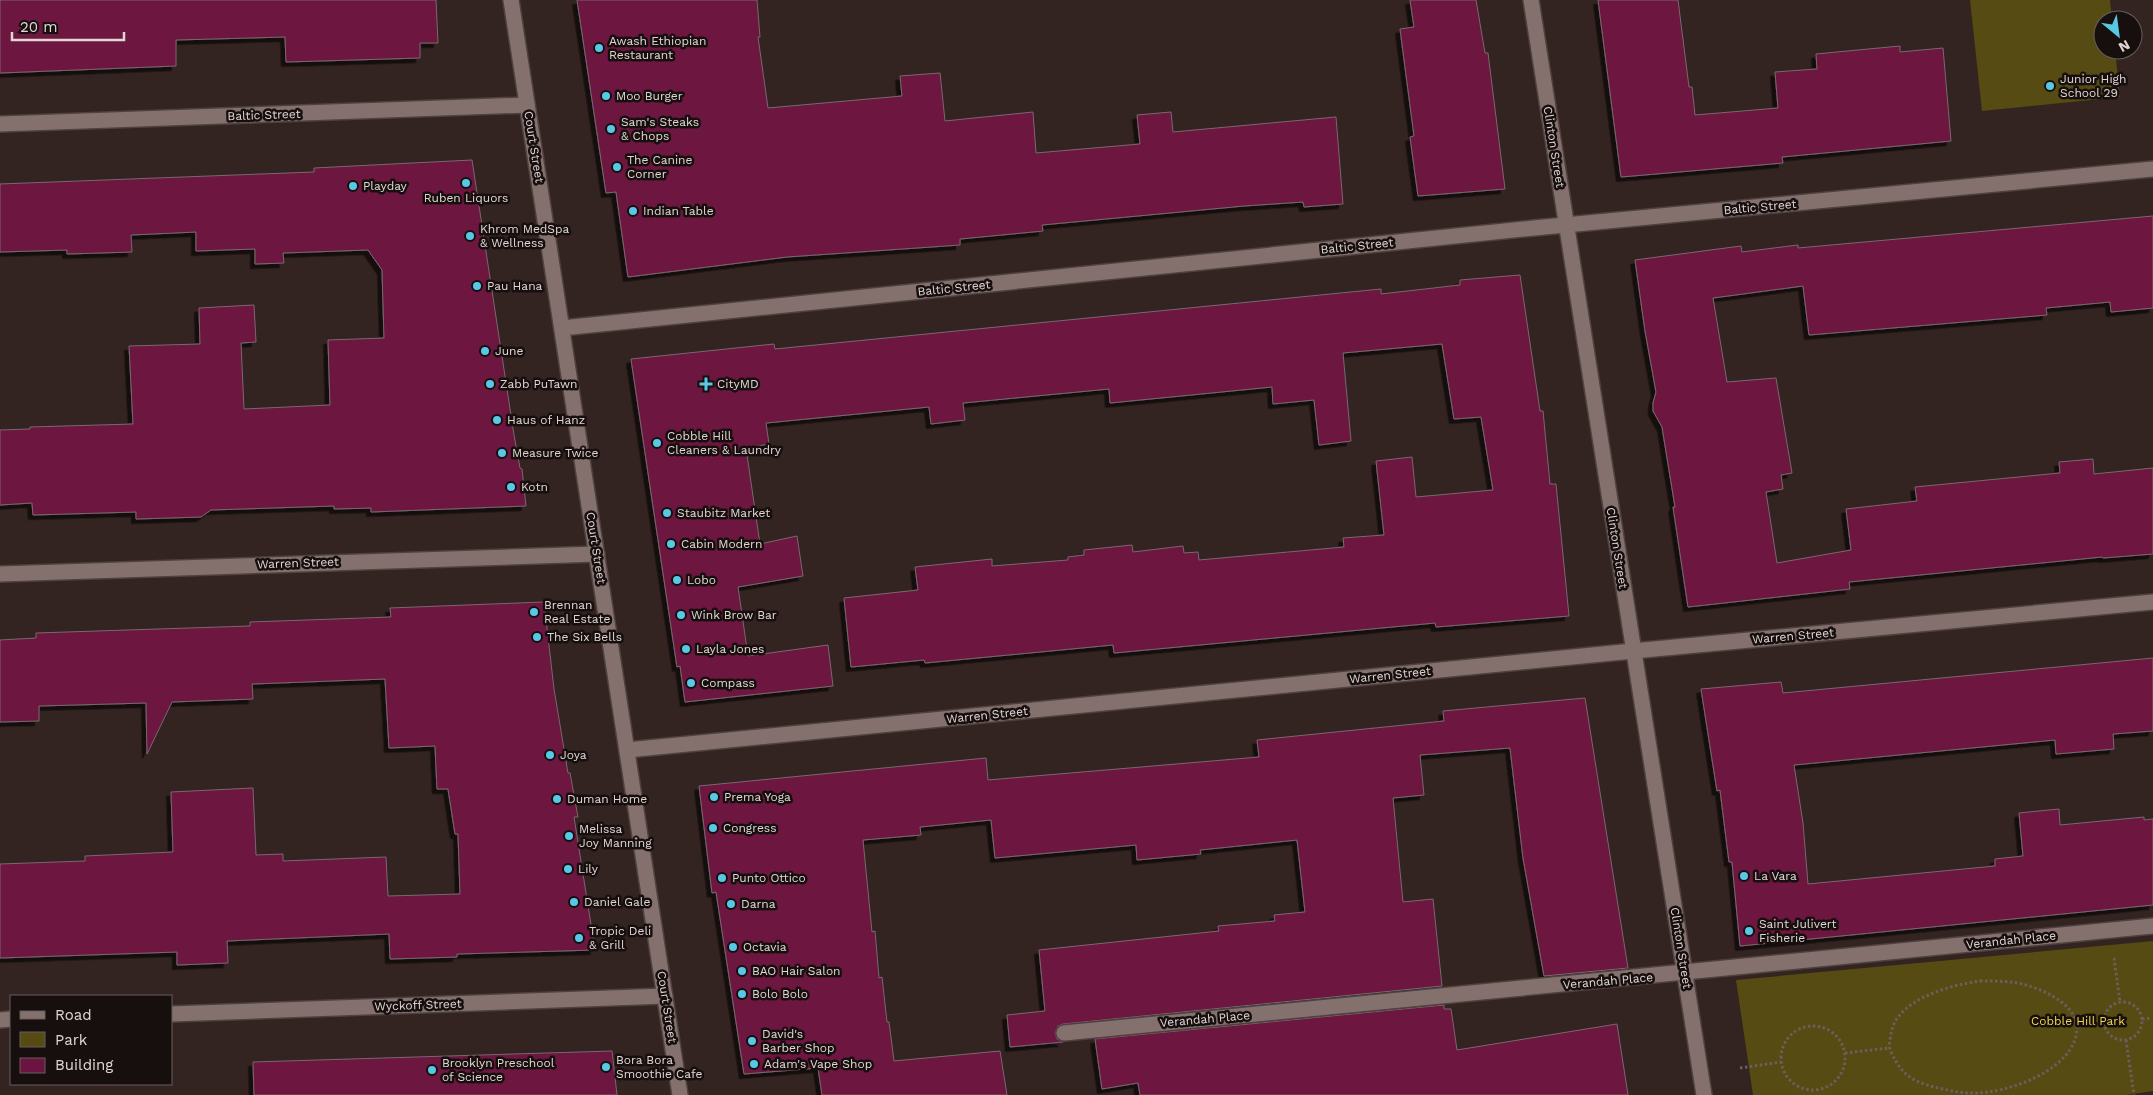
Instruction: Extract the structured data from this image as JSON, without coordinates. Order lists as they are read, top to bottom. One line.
{"streets":{"street":["Baltic Street","Court Street","Clinton Street","Warren Street","Verandah Place","Wyckoff Street"]},"crossings":[["Baltic Street","Court Street"],["Baltic Street","Clinton Street"],["Court Street","Warren Street"],["Court Street","Wyckoff Street"],["Clinton Street","Warren Street"],["Clinton Street","Verandah Place"]],"parks":["Cobble Hill Park"],"places":{"other":["Awash Ethiopian Restaurant","Junior High School 29","Moo Burger","Sam's Steaks & Chops","The Canine Corner","Ruben Liquors","Playday","Indian Table","Khrom MedSpa & Wellness","Pau Hana","June","Zabb PuTawn","Haus of Hanz","Cobble Hill Cleaners & Laundry","Measure Twice","Kotn","Staubitz Market","Cabin Modern","Lobo","Brennan Real Estate","Wink Brow Bar","The Six Bells","Layla Jones","Compass","Joya","Prema Yoga","Duman Home","Congress","Melissa Joy Manning","Lily","La Vara","Punto Ottico","Daniel Gale","Darna","Saint Julivert Fisherie","Tropic Deli & Grill","Octavia","BAO Hair Salon","Bolo Bolo","David's Barber Shop","Adam's Vape Shop","Bora Bora Smoothie Cafe","Brooklyn Preschool of Science"],"health":["CityMD"]},"legend":["Road","Park","Building"],"scale_bar":"20 m","north":"bottom right"}
